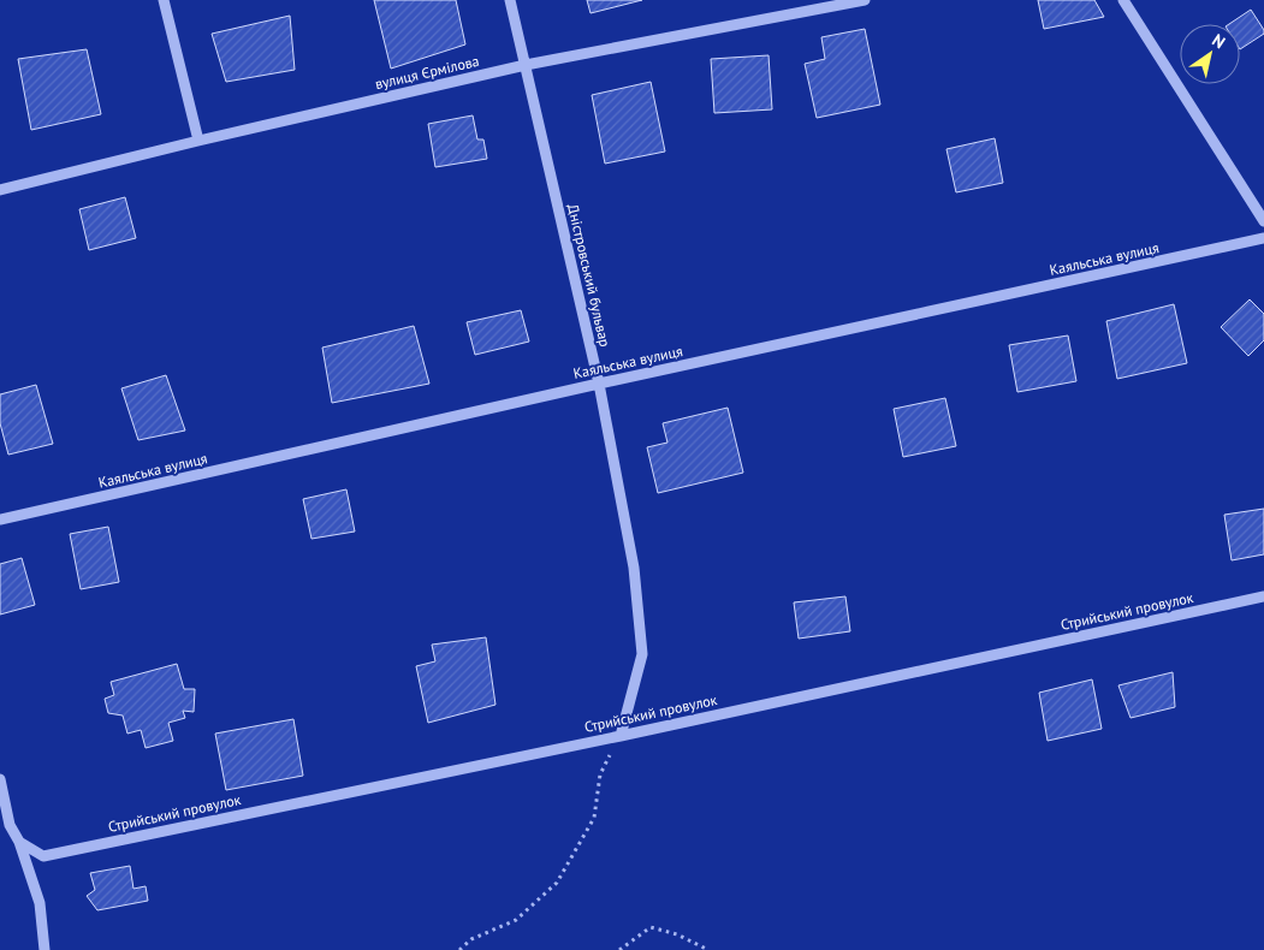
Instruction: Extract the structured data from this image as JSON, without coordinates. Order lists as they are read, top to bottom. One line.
{"streets":{"street":["вулиця Єрмілова","Каяльська вулиця","Дністровський бульвар","Стрийський провулок"]},"crossings":[["вулиця Єрмілова","Дністровський бульвар"],["Каяльська вулиця","Дністровський бульвар"],["Дністровський бульвар","Стрийський провулок"]],"north":"top right"}
